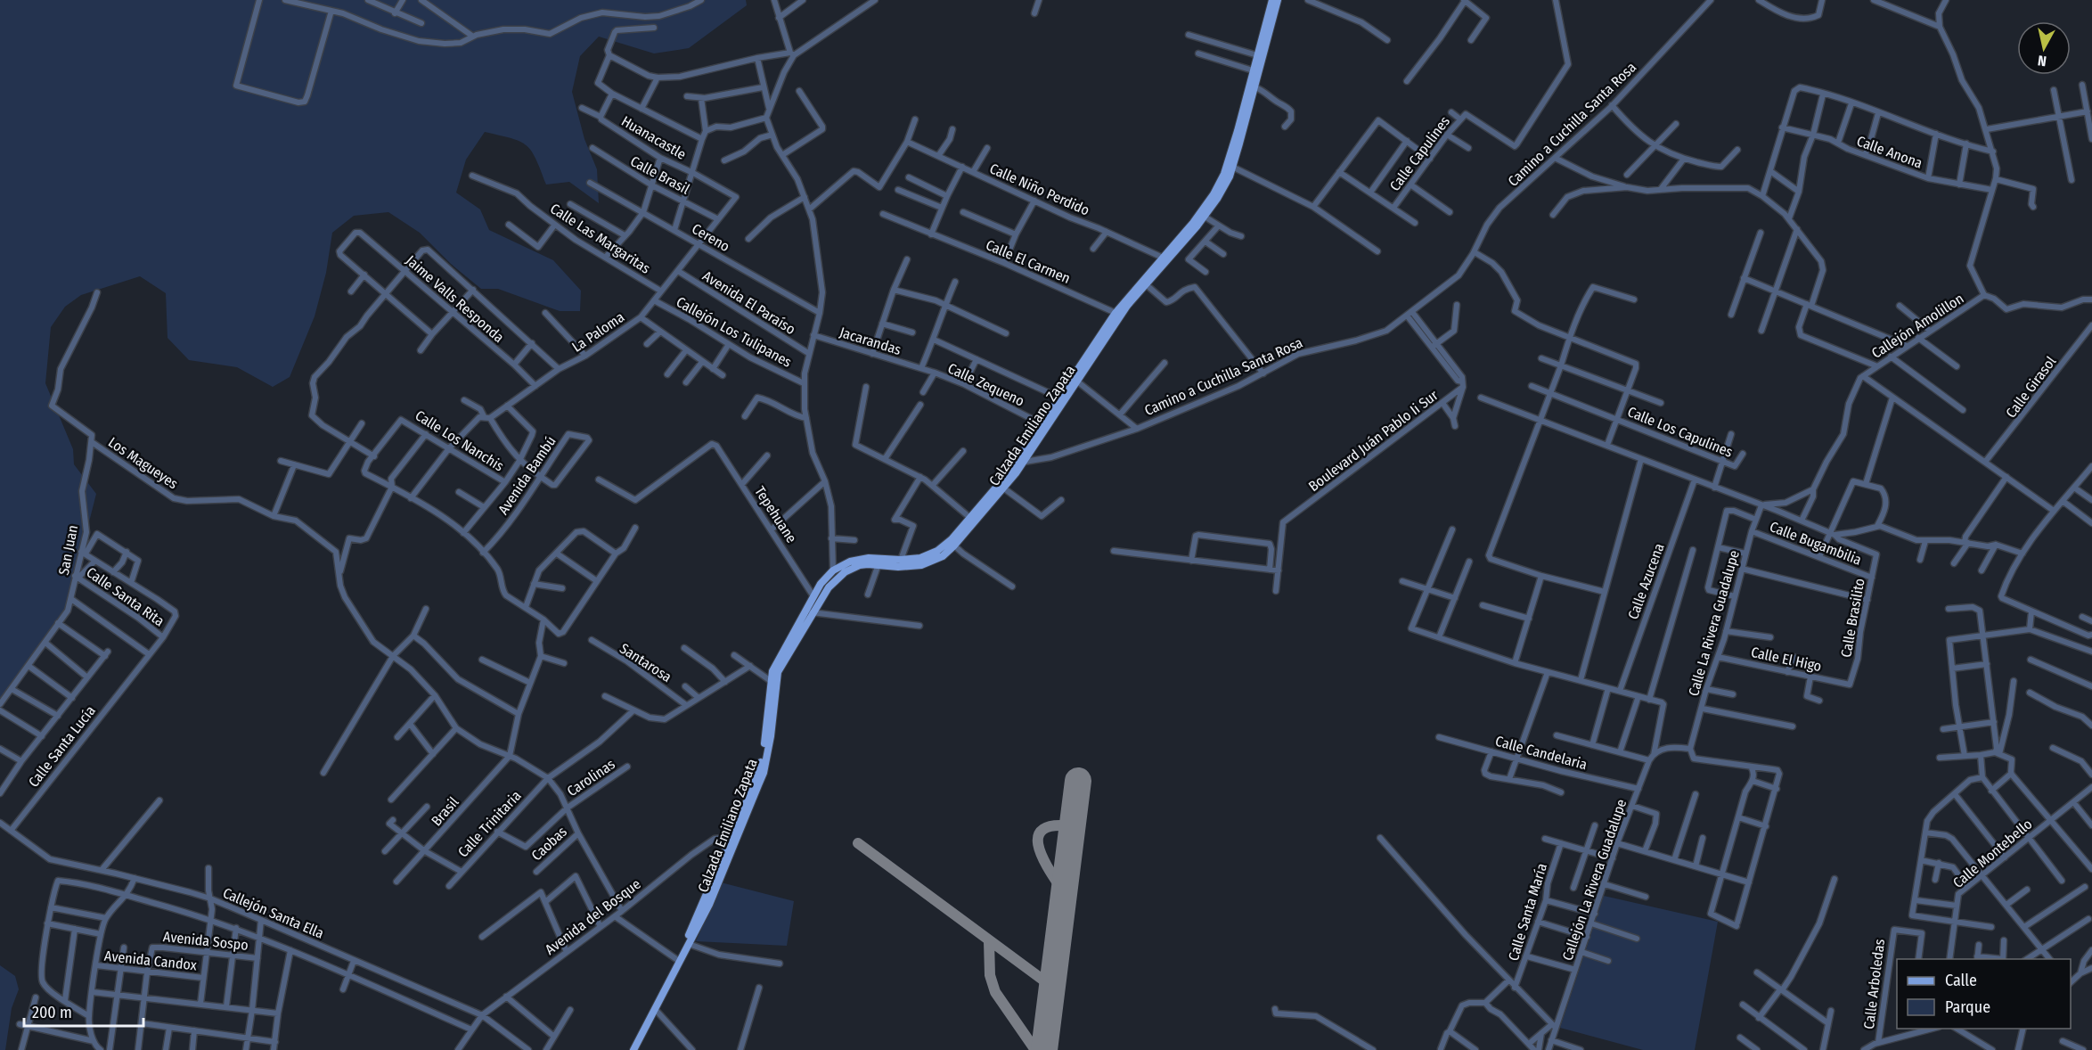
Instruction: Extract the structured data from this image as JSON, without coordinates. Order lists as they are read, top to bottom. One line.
{"streets":{"main road":["Calzada Emiliano Zapata"],"street":["Camino a Cuchilla Santa Rosa","Huanacastle","Calle Anona","Calle Capulines","Calle Brasil","Calle Niño Perdido","Cereno","Calle Las Margaritas","Calle El Carmen","Jaime Valls Responda","Avenida El Paraíso","Callejón Amolillon","La Paloma","Callejón Los Tulipanes","Jacarandas","Calle Zequeno","Calle Girasol","Calle Los Capulines","Calle Los Nanchis","Boulevard Juán Pablo Ii Sur","Los Magueyes","Avenida Bambú","Tepehuane","Calle Bugambilia","San Juan","Calle Azucena","Calle Santa Rita","Calle Brasilito","Calle La Rivera Guadalupe","Calle El Higo","Santarosa","Calle Santa Lucía","Calle Candelaria","Carolinas","Brasil","Calle Trinitaria","Caobas","Calle Montebello","Callejón La Rivera Guadalupe","Calle Santa María","Callejón Santa Ella","Avenida del Bosque","Avenida Sospo","Avenida Candox","Calle Arboledas"]},"crossings":[["Camino a Cuchilla Santa Rosa","Calzada Emiliano Zapata"],["Huanacastle","La Paloma"],["Calle Anona","Callejón Amolillon"],["Calle Brasil","La Paloma"],["Calle Niño Perdido","Calzada Emiliano Zapata"],["Cereno","La Paloma"],["Calle Las Margaritas","La Paloma"],["Calle El Carmen","Calzada Emiliano Zapata"],["Jaime Valls Responda","La Paloma"],["Avenida El Paraíso","La Paloma"],["La Paloma","Callejón Los Tulipanes"],["La Paloma","Calle Los Nanchis"],["Jacarandas","Calle Zequeno"],["Calle Zequeno","Calzada Emiliano Zapata"],["Calzada Emiliano Zapata","Tepehuane"],["Calzada Emiliano Zapata","Avenida del Bosque"],["Los Magueyes","San Juan"],["Calle Bugambilia","Calle Brasilito"],["Calle Bugambilia","Calle La Rivera Guadalupe"],["San Juan","Calle Santa Rita"],["Calle Santa Rita","Calle Santa Lucía"],["Calle Brasilito","Calle El Higo"],["Calle La Rivera Guadalupe","Calle El Higo"],["Calle Santa Lucía","Callejón Santa Ella"],["Calle Candelaria","Callejón La Rivera Guadalupe"],["Carolinas","Calle Trinitaria"],["Callejón Santa Ella","Avenida del Bosque"],["Avenida Sospo","Avenida Candox"]],"legend":["Calle","Parque"],"scale_bar":"200 m","north":"bottom"}
